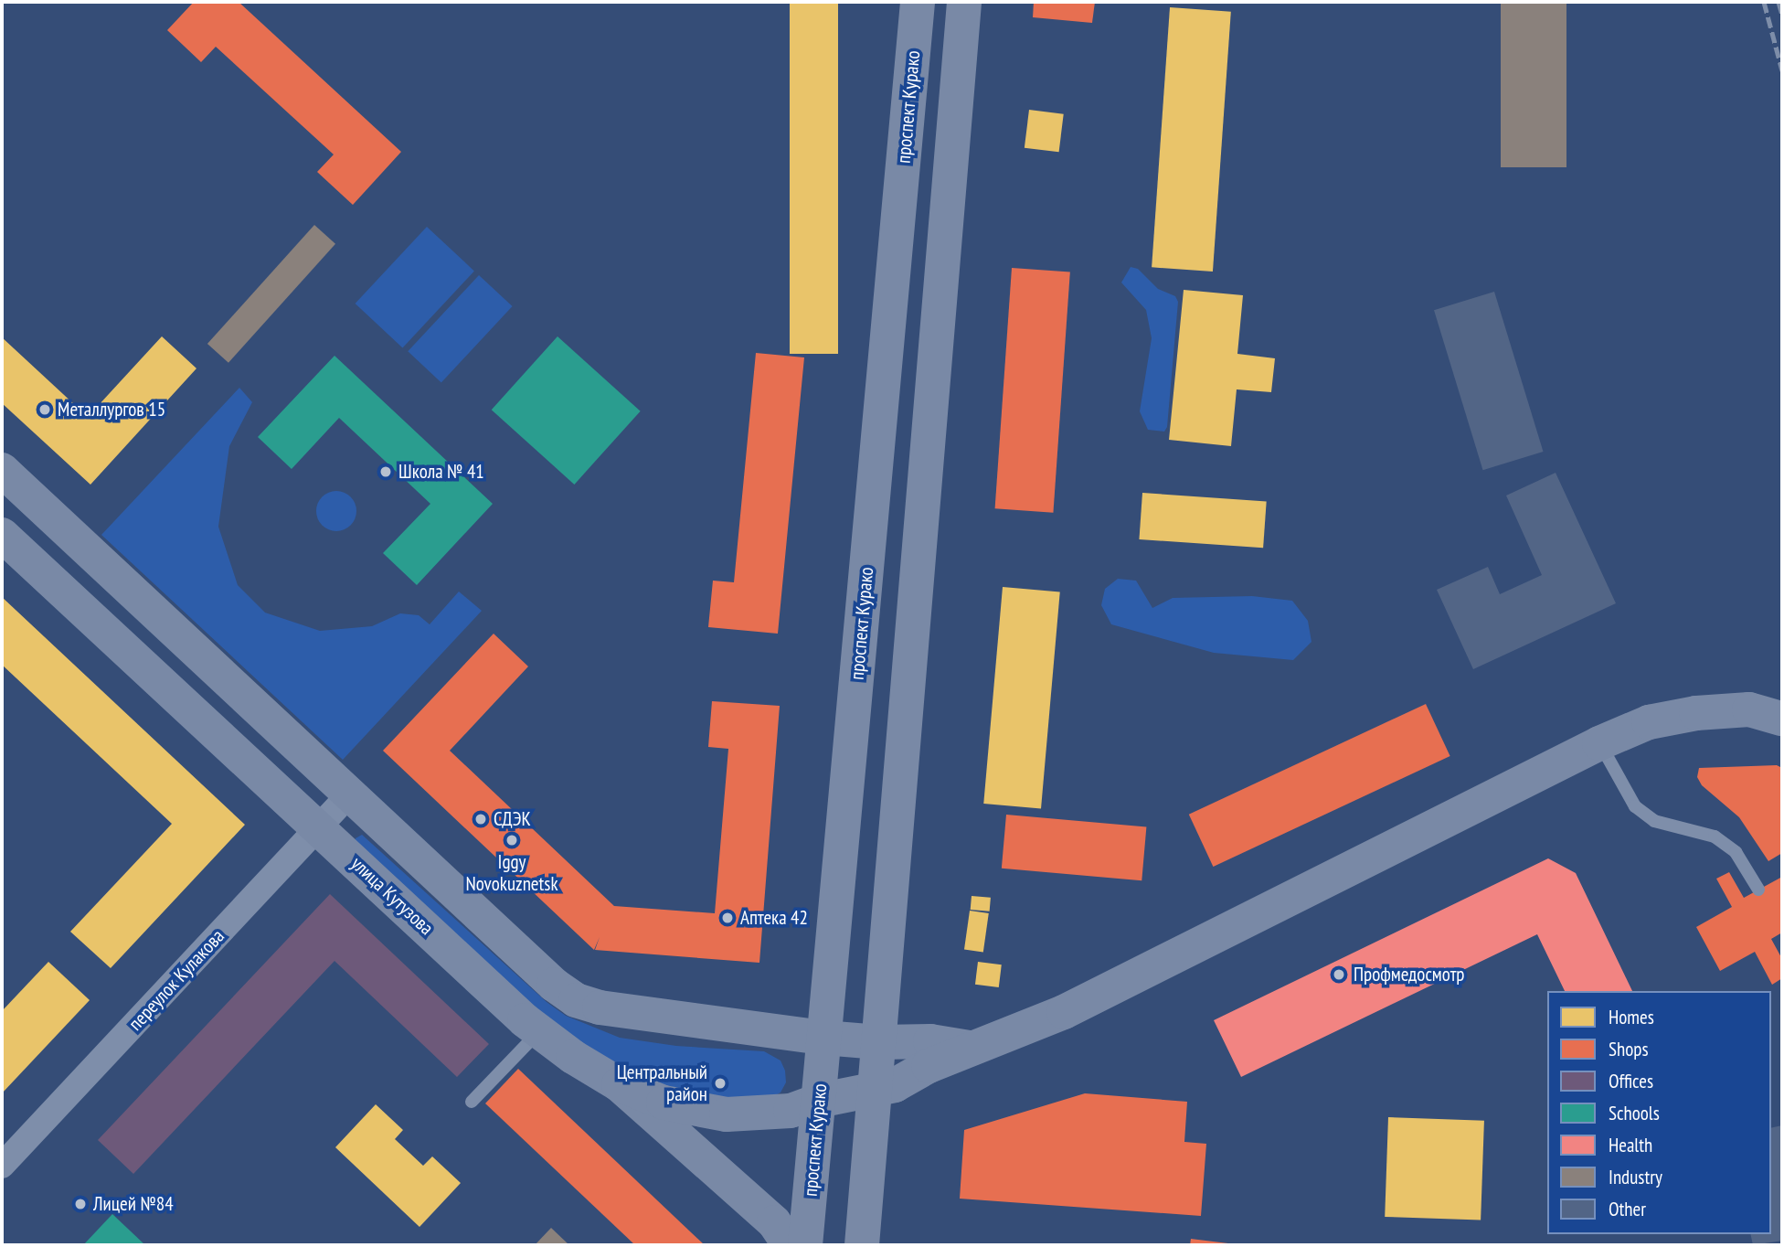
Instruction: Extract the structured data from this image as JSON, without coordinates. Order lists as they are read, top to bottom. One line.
{"streets":{"main road":["проспект Курако","улица Кутузова"],"street":["переулок Кулакова"]},"crossings":[["улица Кутузова","переулок Кулакова"]],"places":["Металлургов 15","Школа № 41","СДЭК","Iggy Novokuznetsk","Аптека 42","Профмедосмотр","Центральный район","Лицей №84"],"legend":["Homes","Shops","Offices","Schools","Health","Industry","Other"]}
